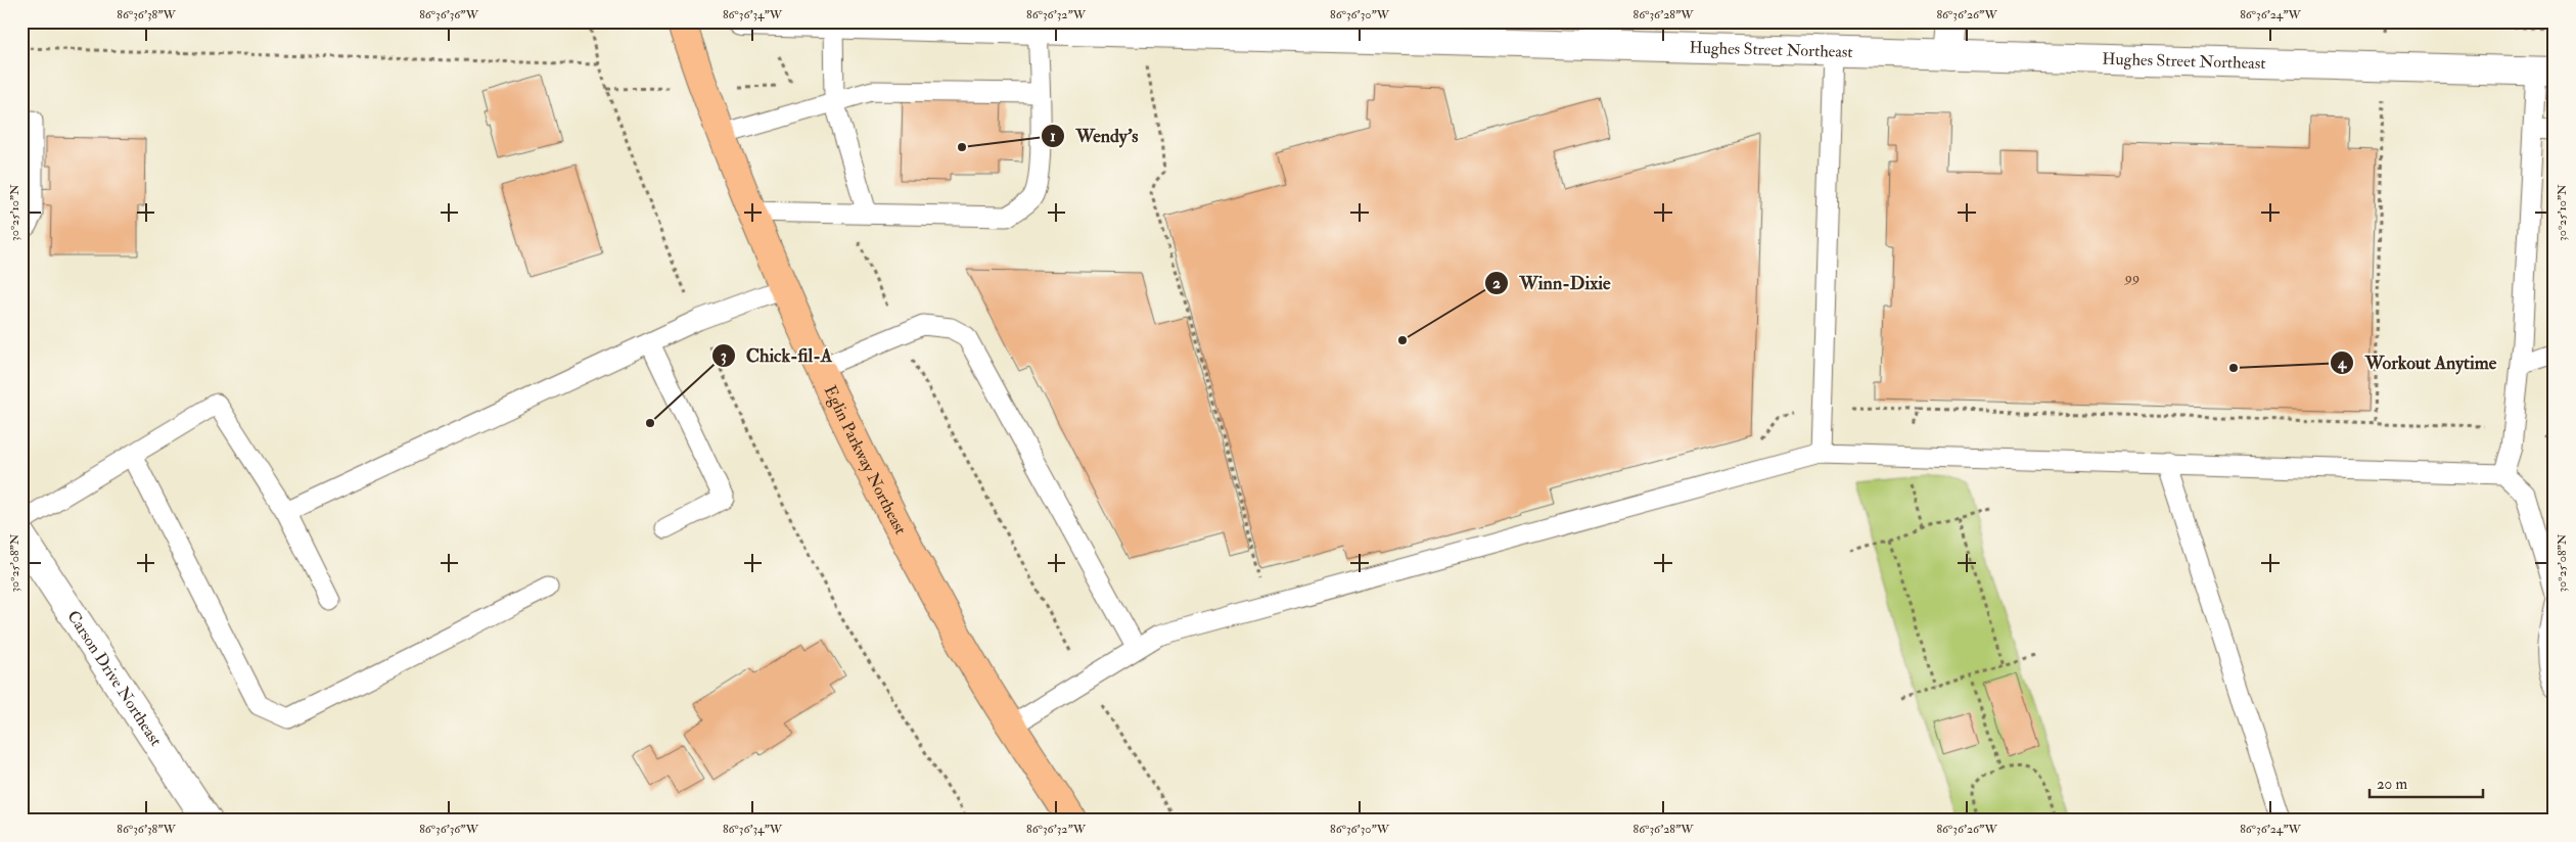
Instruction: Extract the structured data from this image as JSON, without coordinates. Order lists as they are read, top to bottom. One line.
{"streets":{"highway":["Eglin Parkway Northeast"],"street":["Hughes Street Northeast","Carson Drive Northeast"]},"places":["Wendy's","Winn-Dixie","Workout Anytime","Chick-fil-A"],"house_numbers":["99"],"scale_bar":"20 m","coordinates":["86°36'38\"W","86°36'36\"W","86°36'34\"W","86°36'32\"W","86°36'30\"W","86°36'28\"W","86°36'26\"W","86°36'24\"W","30°25'10\"N","30°25'08\"N"]}
